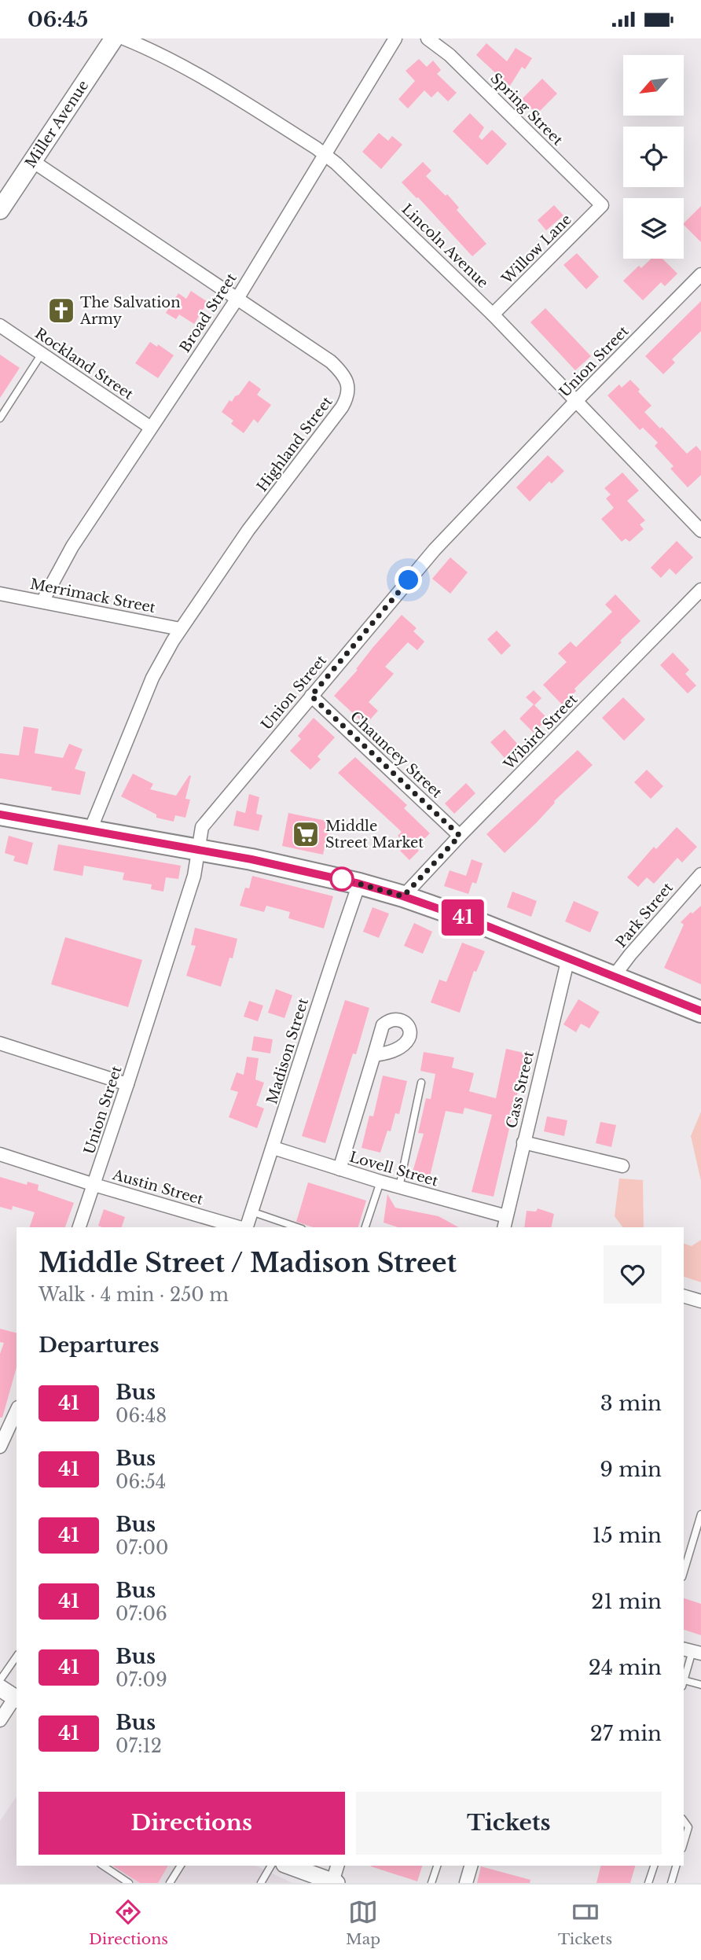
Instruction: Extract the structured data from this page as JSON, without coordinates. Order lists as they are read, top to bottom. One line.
{"streets":{"main road":["Miller Avenue"],"street":["Spring Street","Lincoln Avenue","Willow Lane","Broad Street","Union Street","Rockland Street","Highland Street","Merrimack Street","Wibird Street","Chauncey Street","Park Street","Madison Street","Cass Street","Lovell Street","Austin Street"]},"crossings":[["Spring Street","Willow Lane"],["Miller Avenue","Highland Street"],["Lincoln Avenue","Willow Lane"],["Lincoln Avenue","Broad Street"],["Lincoln Avenue","Union Street"],["Broad Street","Rockland Street"],["Broad Street","Highland Street"],["Broad Street","Merrimack Street"],["Union Street","Chauncey Street"],["Union Street","Austin Street"],["Highland Street","Merrimack Street"],["Wibird Street","Chauncey Street"],["Madison Street","Lovell Street"],["Cass Street","Lovell Street"]],"places":{"church":["The Salvation Army"],"supermarket":["Middle Street Market"]},"lines":["bus line 41"],"north":"bottom left","page":{"status":"06:45","on_map":"41","heading":[["Middle Street / Madison Street","Walk · 4 min · 250 m"],"Departures"],"list":[{"mark":"41","name":"Bus","note":"06:48","value":"3 min"},{"mark":"41","name":"Bus","note":"06:54","value":"9 min"},{"mark":"41","name":"Bus","note":"07:00","value":"15 min"},{"mark":"41","name":"Bus","note":"07:06","value":"21 min"},{"mark":"41","name":"Bus","note":"07:09","value":"24 min"},{"mark":"41","name":"Bus","note":"07:12","value":"27 min"}],"buttons":["Directions","Tickets"],"tabs":["Directions","Map","Tickets"]}}
